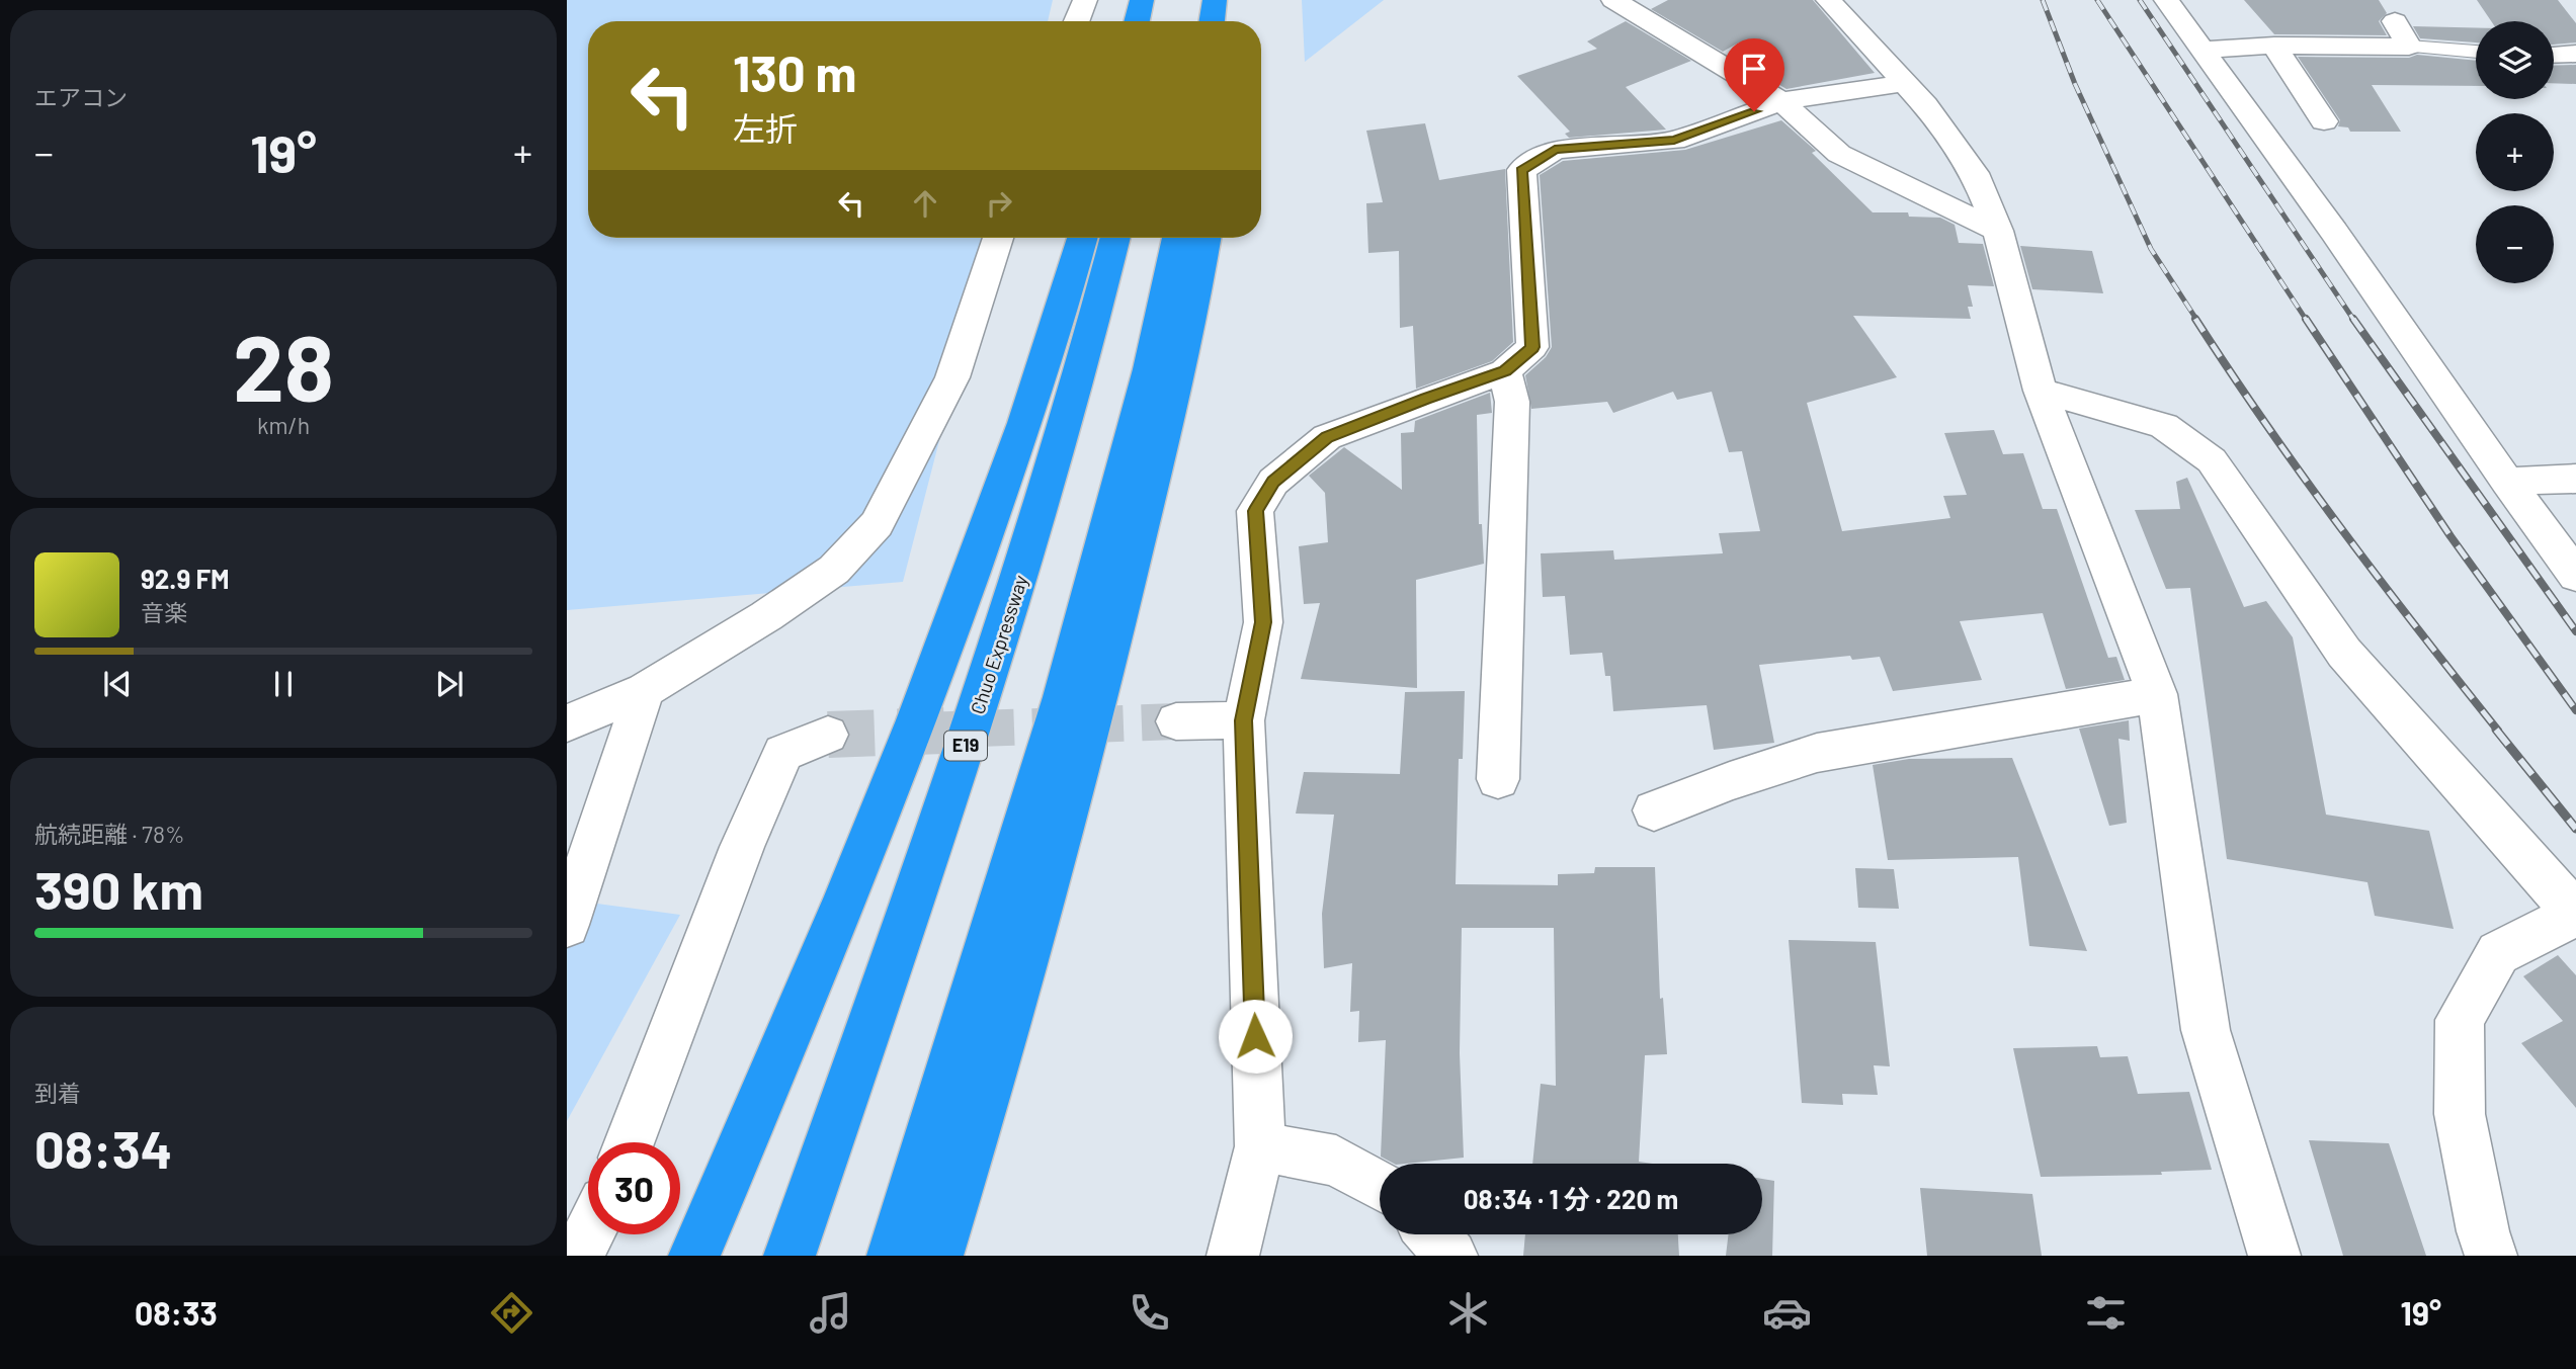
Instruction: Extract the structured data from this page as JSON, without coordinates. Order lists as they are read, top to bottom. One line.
{"streets":{"highway":["Chuo Expressway","E19"]},"page":{"tile":["エアコン",["28","km/h"],["航続距離 · 78%","390 km"],["到着","08:34"]],"map_buttons":["+","−"],"turn":["130 m","左折"],"heat":["−","19°","+"],"song":["92.9 FM","音楽"],"limit":"30","trip":"08:34 · 1 分 · 220 m","tabs":["08:33","19°"]}}
